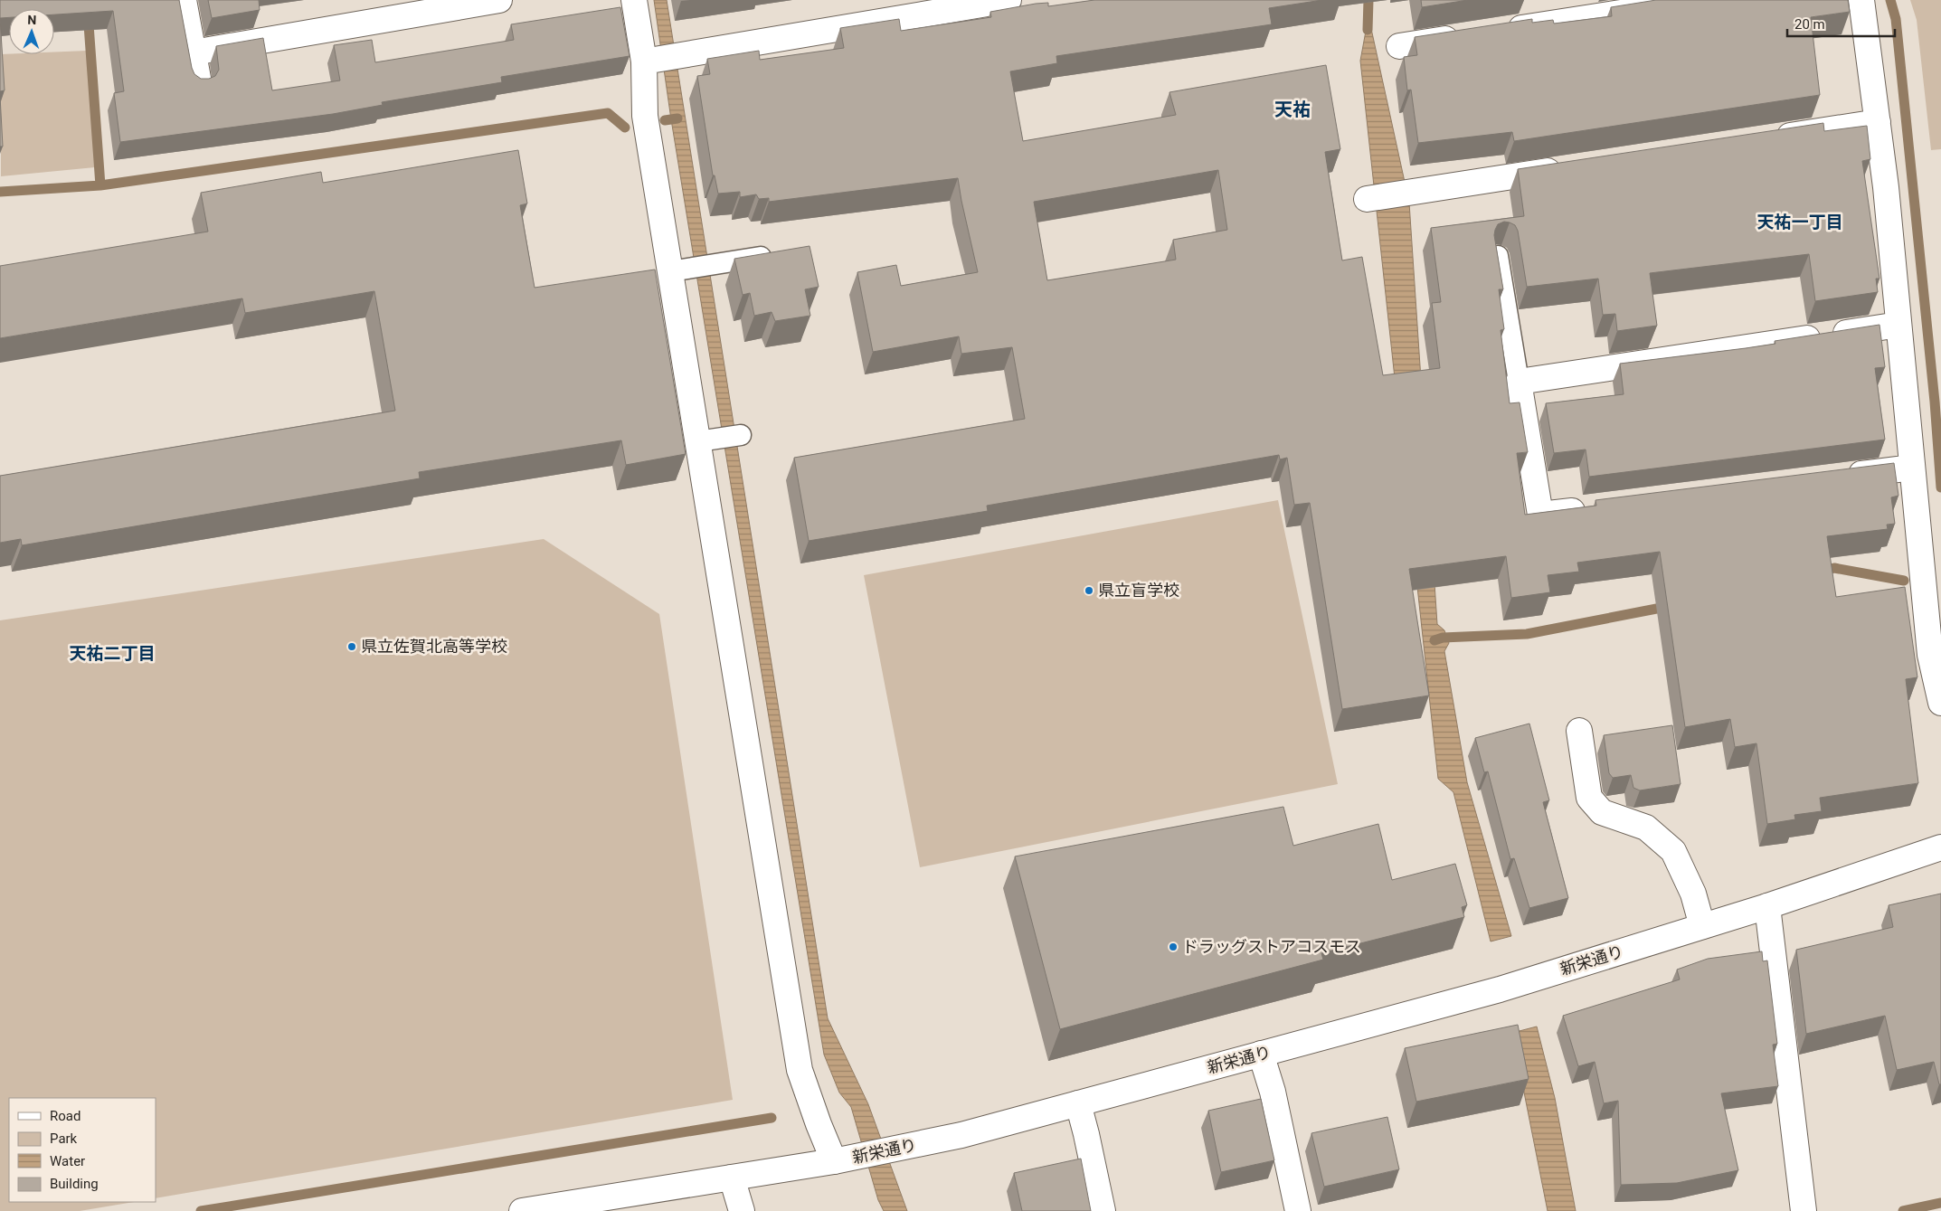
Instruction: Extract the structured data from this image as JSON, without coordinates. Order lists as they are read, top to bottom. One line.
{"streets":{"street":["新栄通り"]},"districts":["天祐","天祐一丁目","天祐二丁目"],"places":["県立盲学校","県立佐賀北高等学校","ドラッグストアコスモス"],"legend":["Road","Park","Water","Building"],"scale_bar":"20 m","north":"top"}
